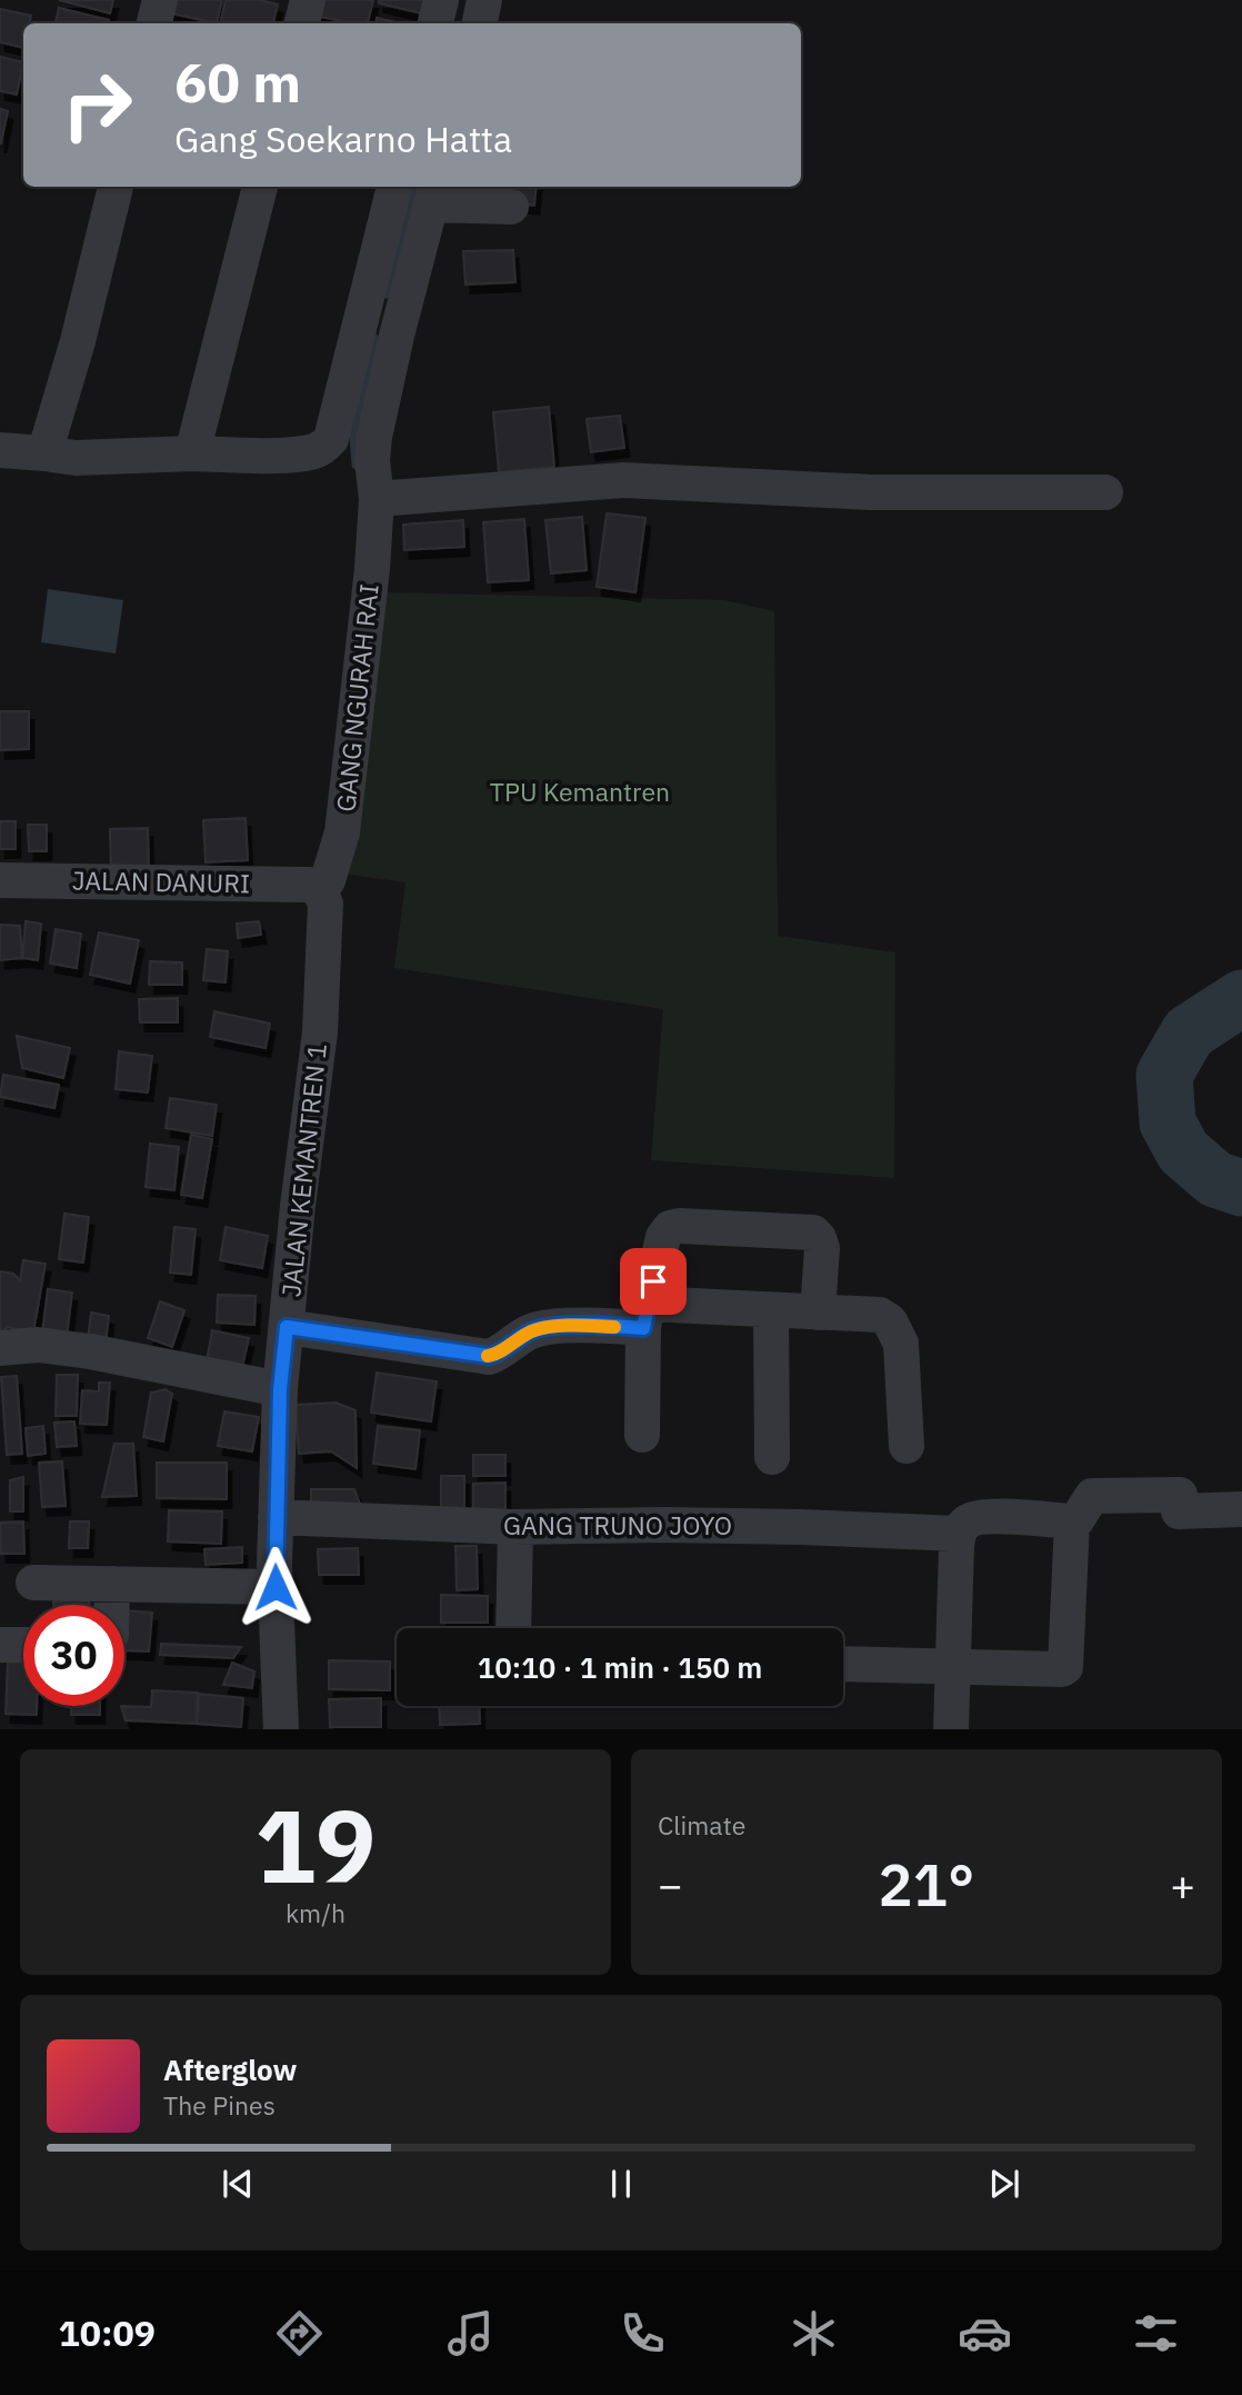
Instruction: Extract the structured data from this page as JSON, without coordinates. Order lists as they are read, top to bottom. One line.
{"streets":{"street":["GANG NGURAH RAI","JALAN DANURI","JALAN KEMANTREN 1","GANG TRUNO JOYO"]},"crossings":[["GANG NGURAH RAI","JALAN DANURI"],["GANG NGURAH RAI","JALAN KEMANTREN 1"],["JALAN DANURI","JALAN KEMANTREN 1"],["JALAN KEMANTREN 1","GANG TRUNO JOYO"]],"parks":["TPU Kemantren"],"page":{"turn":["60 m","Gang Soekarno Hatta"],"limit":"30","trip":"10:10 · 1 min · 150 m","tile":[["19","km/h"],"Climate"],"heat":["−","21°","+"],"song":["Afterglow","The Pines"],"tabs":"10:09"}}
